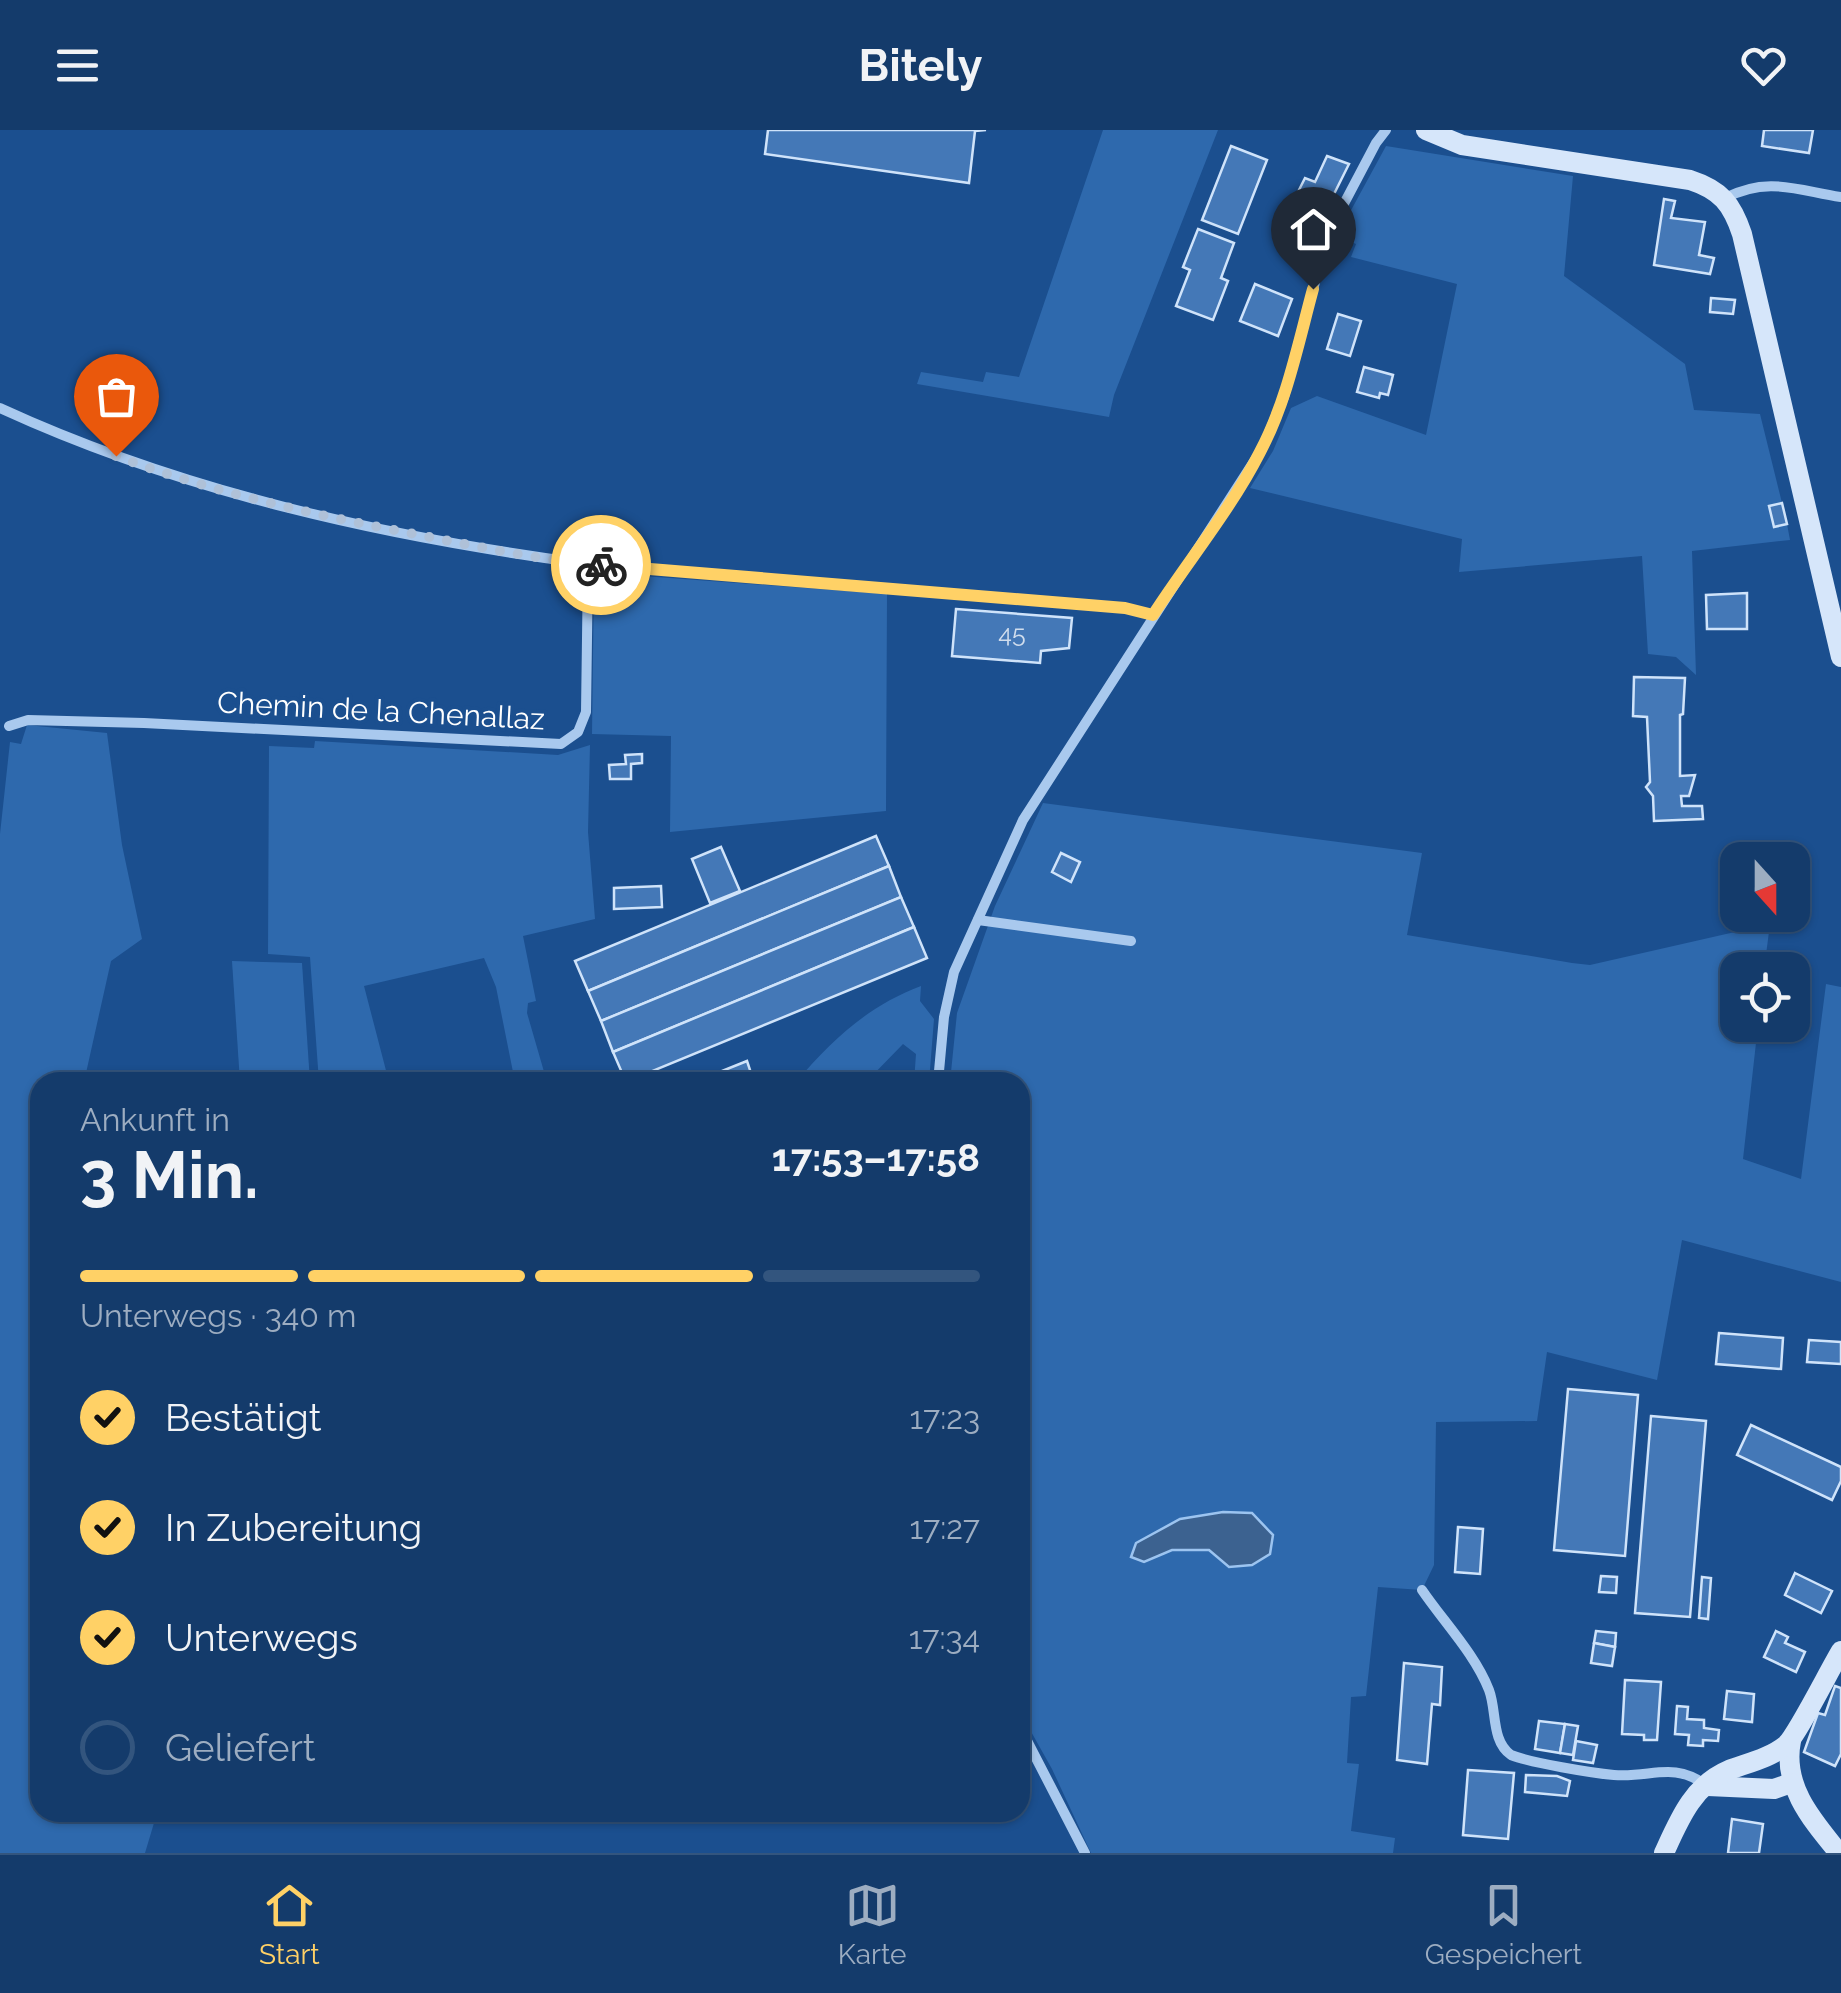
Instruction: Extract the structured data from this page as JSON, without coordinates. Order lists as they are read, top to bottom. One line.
{"streets":{"street":["Chemin de la Chenallaz"]},"house_numbers":["45"],"north":"bottom","page":{"header":"Bitely","heading":["3 Min.","Ankunft in","17:53–17:58"],"bar":"Unterwegs · 340 m","list":[["Bestätigt","17:23"],["In Zubereitung","17:27"],["Unterwegs","17:34"],"Geliefert"],"tabs":["Start","Karte","Gespeichert"]}}
